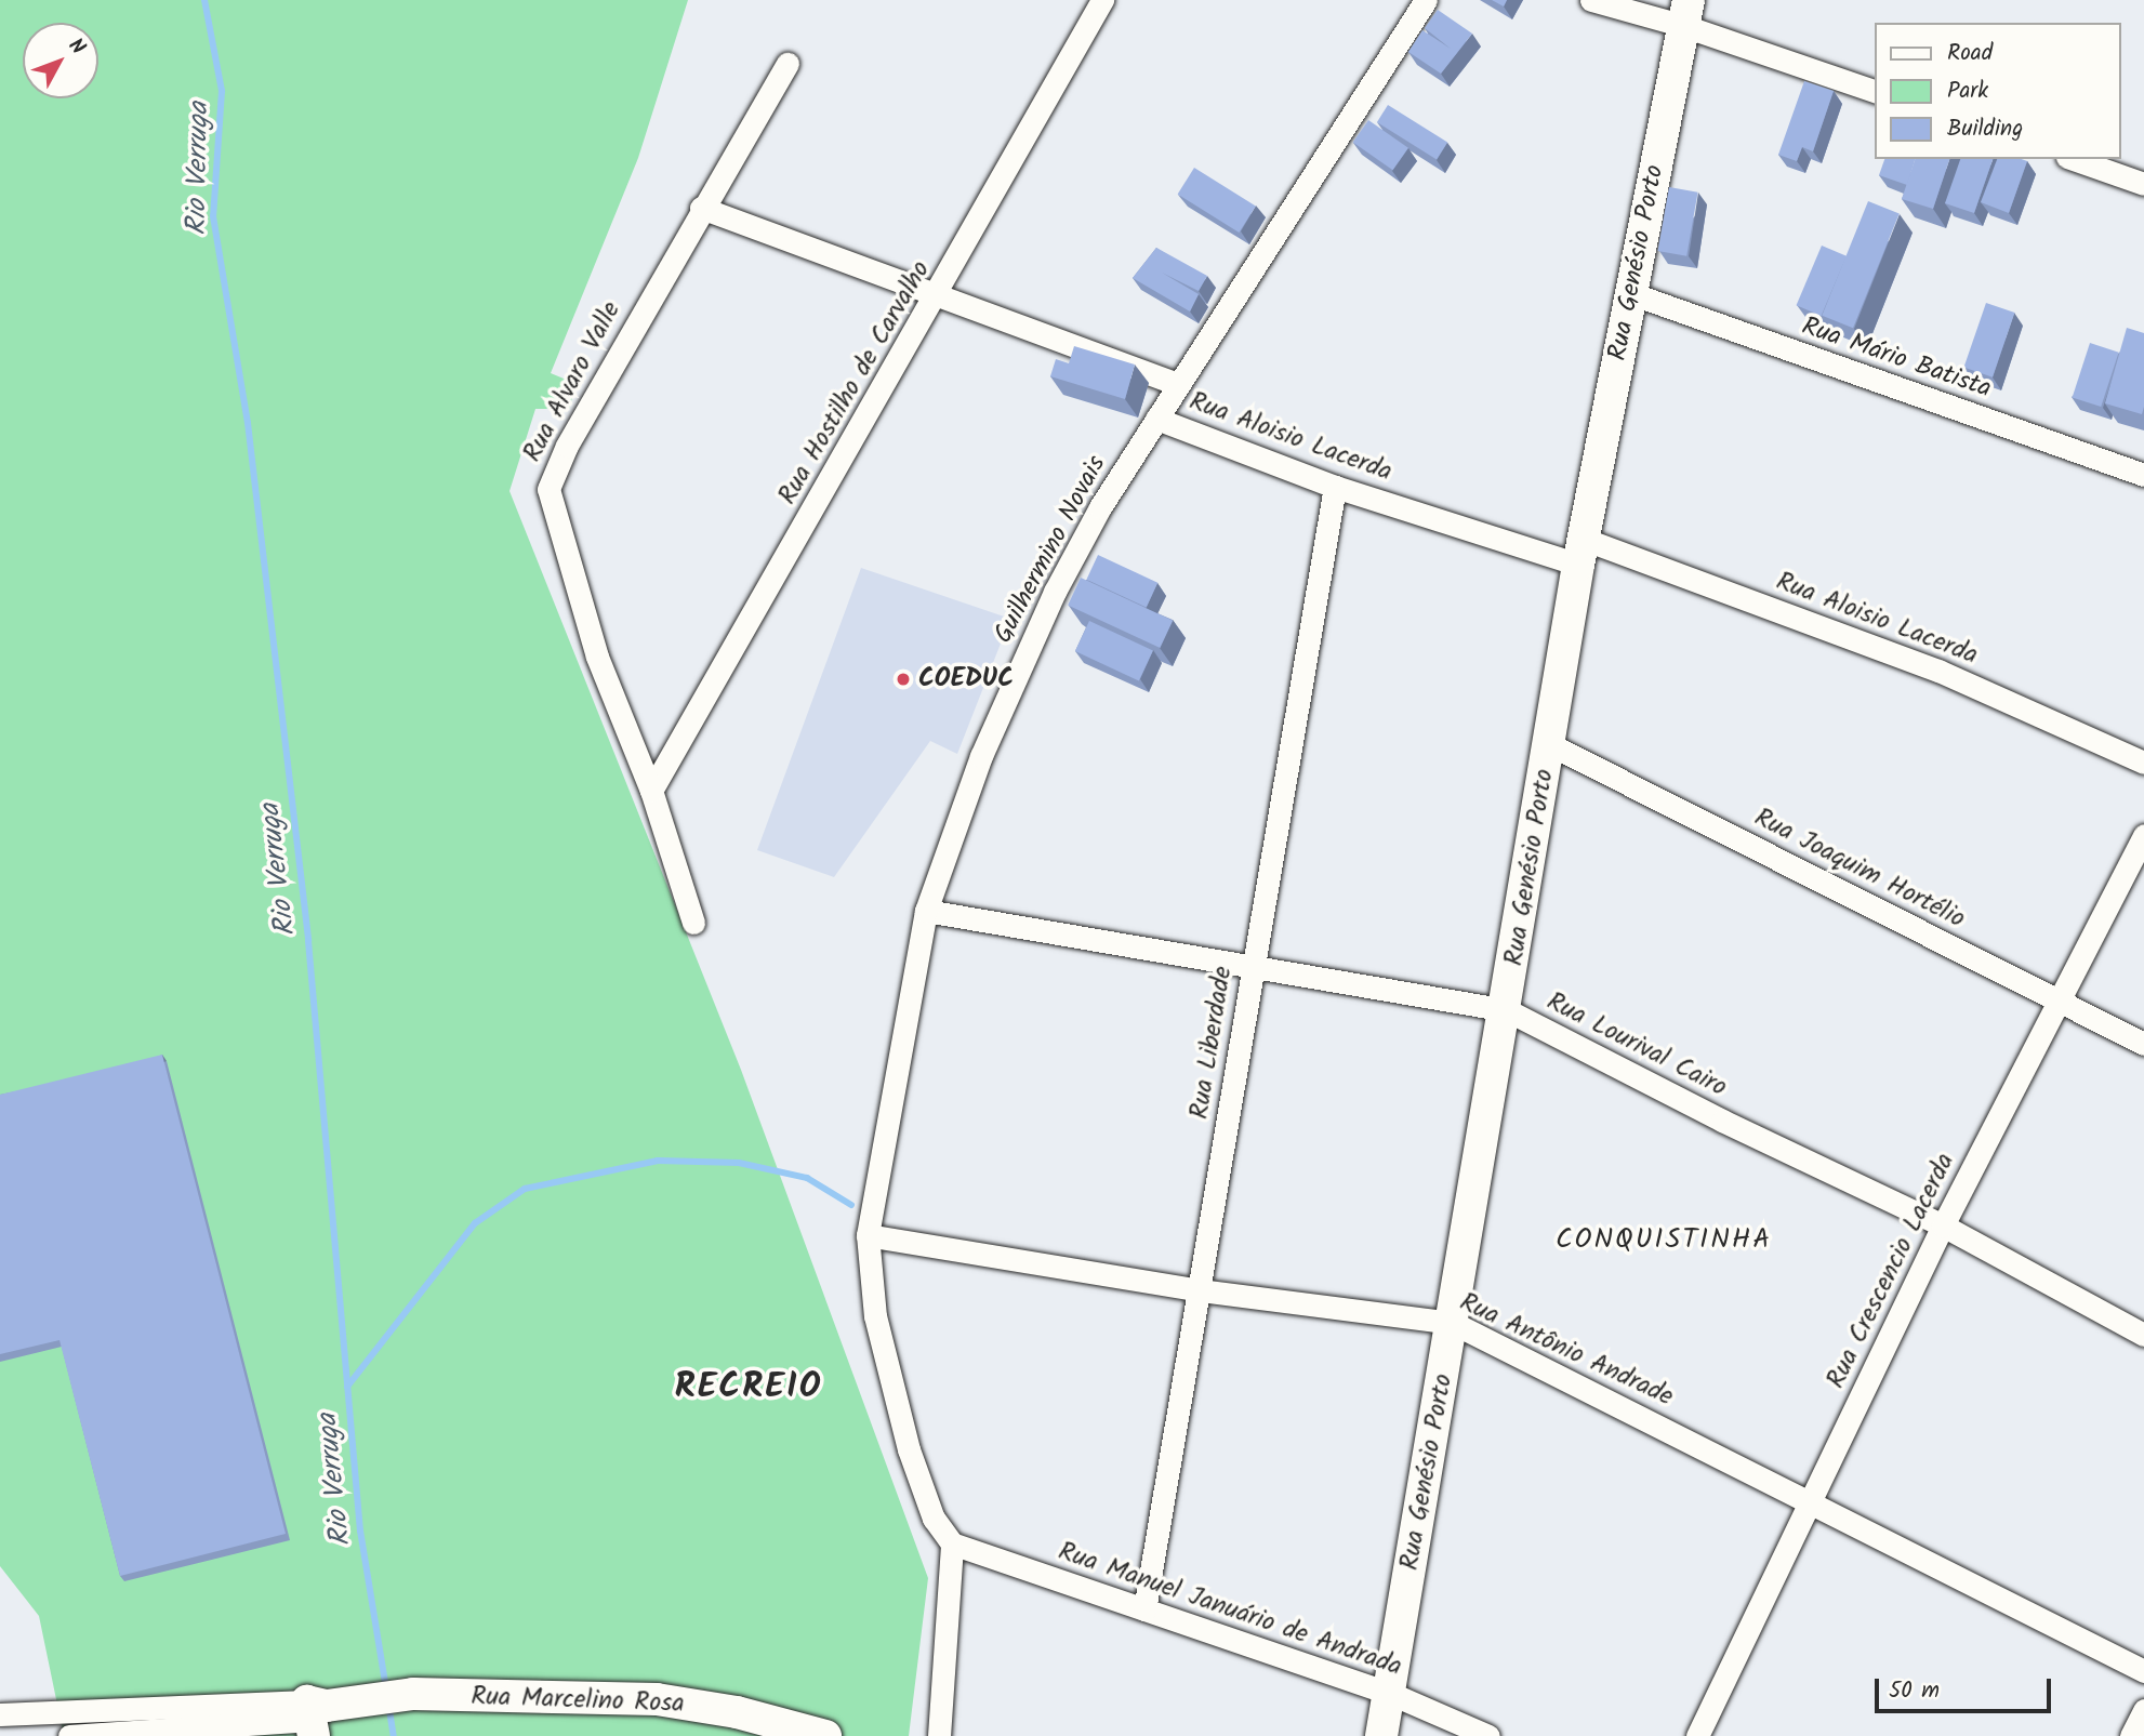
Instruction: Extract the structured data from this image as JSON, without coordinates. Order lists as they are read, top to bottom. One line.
{"streets":{"street":["Rua Genésio Porto","Rua Mário Batista","Rua Alvaro Valle","Rua Hostilho de Carvalho","Rua Aloisio Lacerda","Guilhermino Novais","Rua Joaquim Hortélio","Rua Liberdade","Rua Lourival Cairo","Rua Crescencio Lacerda","Rua Antônio Andrade","Rua Manuel Januário de Andrada","Rua Marcelino Rosa"]},"crossings":[["Rua Genésio Porto","Rua Mário Batista"],["Rua Genésio Porto","Rua Aloisio Lacerda"],["Rua Genésio Porto","Rua Joaquim Hortélio"],["Rua Genésio Porto","Rua Lourival Cairo"],["Rua Genésio Porto","Rua Antônio Andrade"],["Rua Genésio Porto","Rua Manuel Januário de Andrada"],["Rua Alvaro Valle","Rua Hostilho de Carvalho"],["Rua Alvaro Valle","Rua Aloisio Lacerda"],["Rua Hostilho de Carvalho","Rua Aloisio Lacerda"],["Rua Aloisio Lacerda","Guilhermino Novais"],["Rua Aloisio Lacerda","Rua Liberdade"],["Guilhermino Novais","Rua Lourival Cairo"],["Guilhermino Novais","Rua Antônio Andrade"],["Guilhermino Novais","Rua Manuel Januário de Andrada"],["Rua Joaquim Hortélio","Rua Crescencio Lacerda"],["Rua Liberdade","Rua Lourival Cairo"],["Rua Liberdade","Rua Antônio Andrade"],["Rua Liberdade","Rua Manuel Januário de Andrada"],["Rua Lourival Cairo","Rua Crescencio Lacerda"],["Rua Crescencio Lacerda","Rua Antônio Andrade"]],"districts":["CONQUISTINHA","RECREIO"],"water":["Rio Verruga"],"places":["COEDUC"],"legend":["Road","Park","Building"],"scale_bar":"50 m","north":"top right"}
